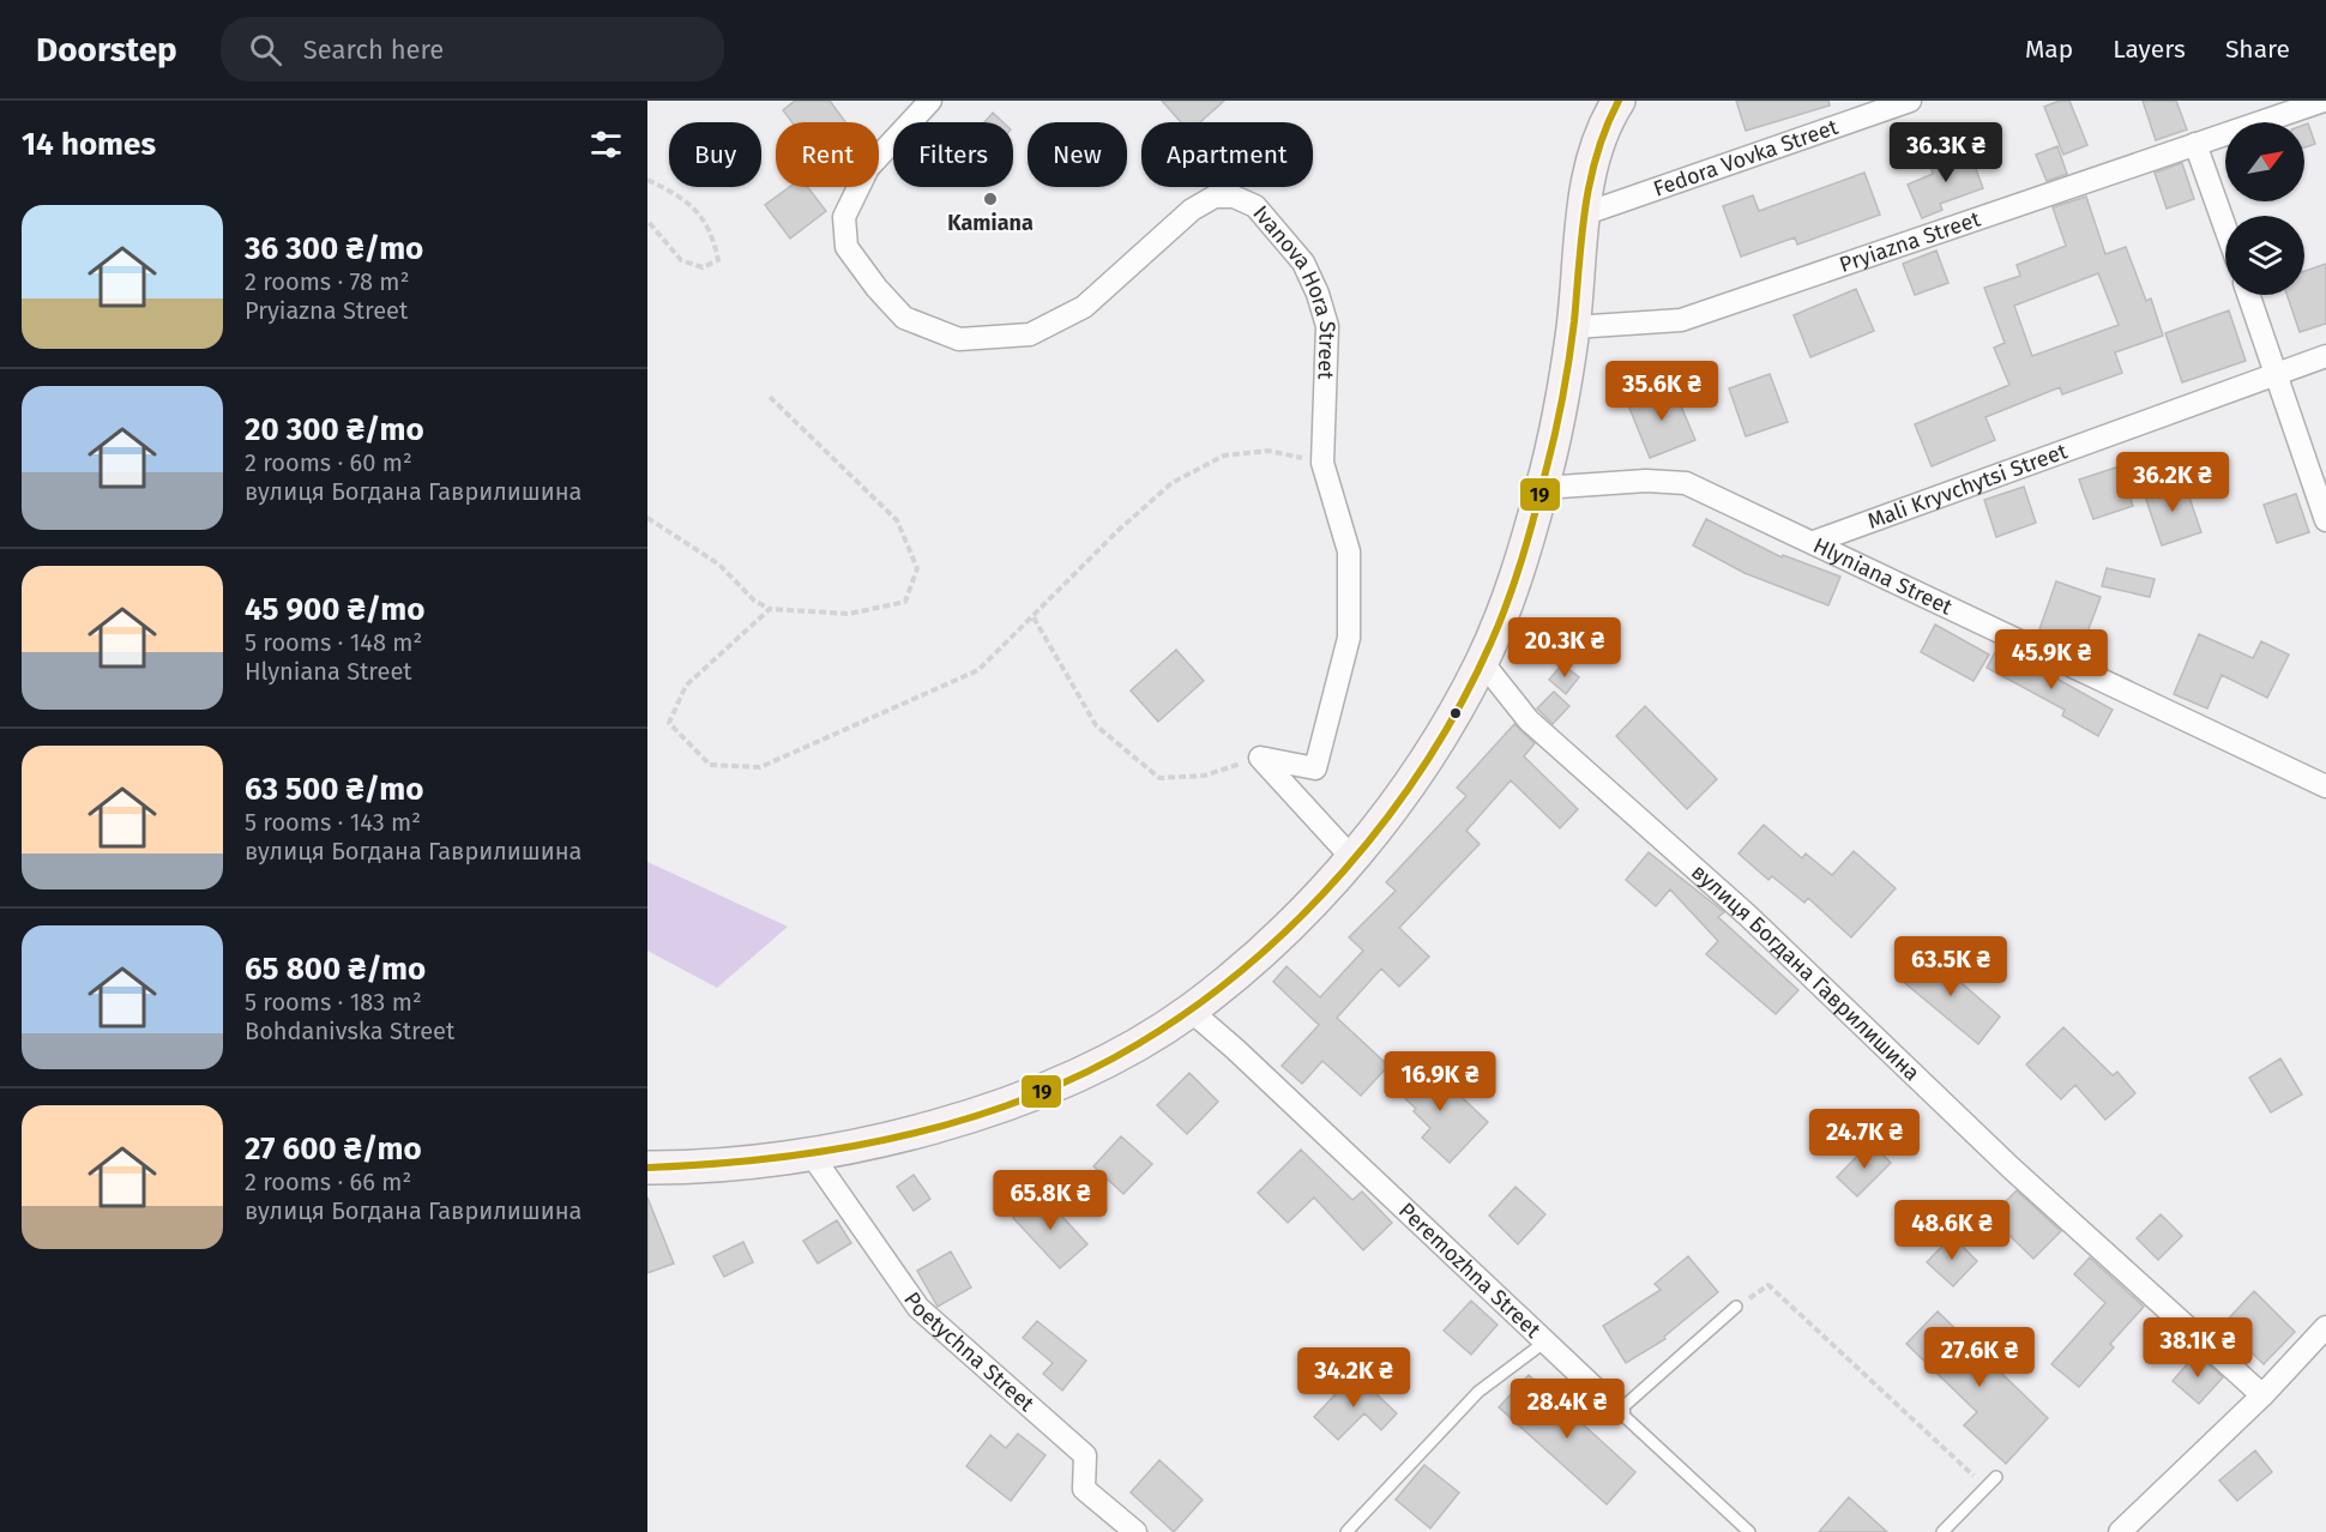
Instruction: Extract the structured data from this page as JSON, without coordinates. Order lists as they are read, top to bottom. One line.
{"streets":{"street":["Fedora Vovka Street","Pryiazna Street","Ivanova Hora Street","Mali Kryvchytsi Street","Hlyniana Street","вулиця Богдана Гаврилишина","Peremozhna Street","Poetychna Street"]},"crossings":[["Mali Kryvchytsi Street","Hlyniana Street"]],"places":["Kamiana"],"lines":["transit line 19"],"north":"top right","page":{"header":"Doorstep","search":"Search here","nav":["Map","Layers","Share"],"heading":"14 homes","price":["36.3K ₴","35.6K ₴","36.2K ₴","20.3K ₴","45.9K ₴","63.5K ₴","16.9K ₴","24.7K ₴","65.8K ₴","48.6K ₴","38.1K ₴","27.6K ₴","34.2K ₴","28.4K ₴"],"chip":["Buy","Rent","Filters","New","Apartment"],"list":[{"name":"36 300 ₴/mo","note":"2 rooms · 78 m² · Pryiazna Street"},{"name":"20 300 ₴/mo","note":"2 rooms · 60 m² · вулиця Богдана Гаврилишина"},{"name":"45 900 ₴/mo","note":"5 rooms · 148 m² · Hlyniana Street"},{"name":"63 500 ₴/mo","note":"5 rooms · 143 m² · вулиця Богдана Гаврилишина"},{"name":"65 800 ₴/mo","note":"5 rooms · 183 m² · Bohdanivska Street"},{"name":"27 600 ₴/mo","note":"2 rooms · 66 m² · вулиця Богдана Гаврилишина"}]}}
